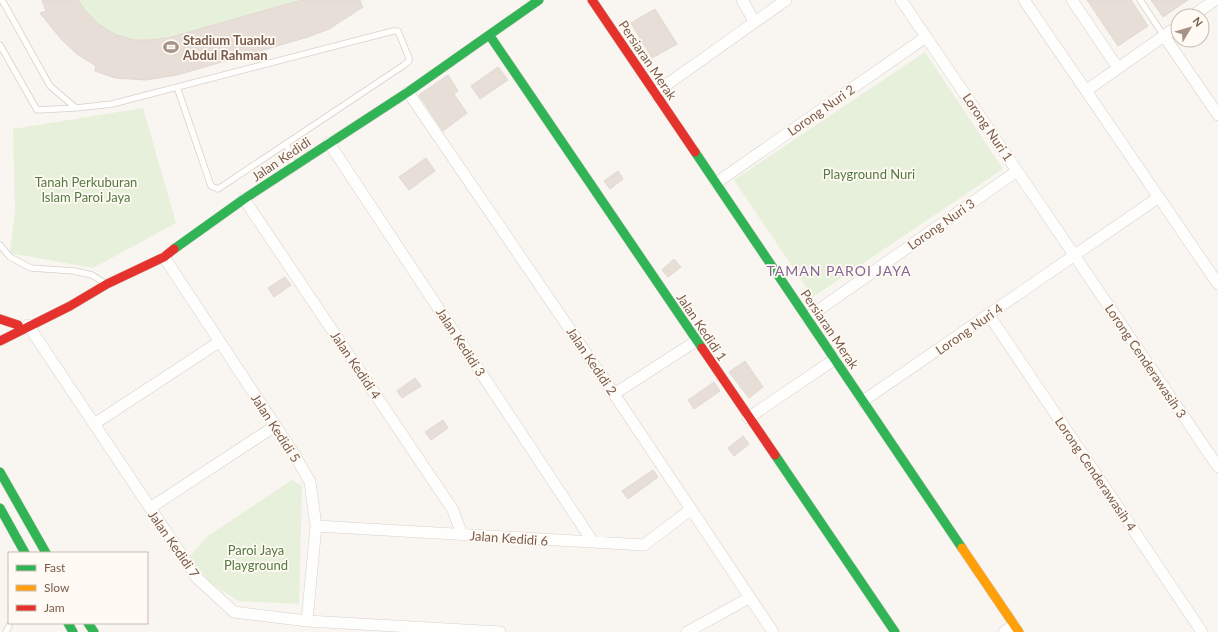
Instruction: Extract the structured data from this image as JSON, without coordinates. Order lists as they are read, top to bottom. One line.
{"streets":{"main road":["Persiaran Merak","Jalan Kedidi","Jalan Kedidi 1"],"street":["Lorong Nuri 2","Lorong Nuri 1","Lorong Nuri 3","Lorong Nuri 4","Jalan Kedidi 3","Jalan Kedidi 2","Lorong Cenderawasih 3","Jalan Kedidi 4","Jalan Kedidi 5","Lorong Cenderawasih 4","Jalan Kedidi 6","Jalan Kedidi 7"]},"crossings":[["Persiaran Merak","Lorong Nuri 2"],["Persiaran Merak","Lorong Nuri 3"],["Persiaran Merak","Lorong Nuri 4"],["Lorong Nuri 2","Lorong Nuri 1"],["Lorong Nuri 1","Lorong Nuri 3"],["Lorong Nuri 1","Lorong Nuri 4"],["Lorong Nuri 1","Lorong Cenderawasih 3"],["Jalan Kedidi","Jalan Kedidi 1"],["Jalan Kedidi","Jalan Kedidi 3"],["Jalan Kedidi","Jalan Kedidi 2"],["Jalan Kedidi","Jalan Kedidi 4"],["Jalan Kedidi","Jalan Kedidi 5"],["Jalan Kedidi","Jalan Kedidi 7"],["Lorong Nuri 4","Lorong Cenderawasih 3"],["Lorong Nuri 4","Lorong Cenderawasih 4"],["Jalan Kedidi 3","Jalan Kedidi 6"],["Jalan Kedidi 2","Jalan Kedidi 6"],["Jalan Kedidi 4","Jalan Kedidi 6"],["Jalan Kedidi 5","Jalan Kedidi 6"],["Jalan Kedidi 5","Jalan Kedidi 7"]],"districts":["TAMAN PAROI JAYA"],"parks":["Playground Nuri","Tanah Perkuburan Islam Paroi Jaya","Paroi Jaya Playground"],"places":{"sports":["Stadium Tuanku Abdul Rahman"]},"legend":["Fast","Slow","Jam"],"north":"top right"}
